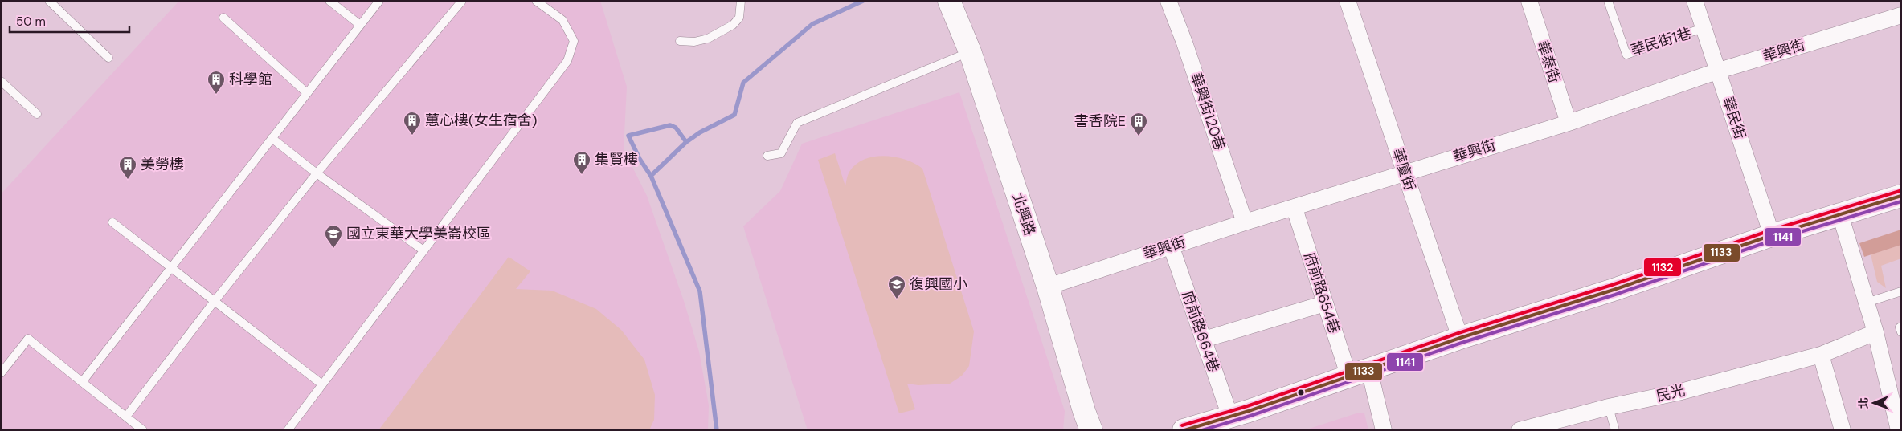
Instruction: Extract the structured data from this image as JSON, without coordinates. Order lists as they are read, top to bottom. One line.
{"streets":{"main road":["北興路"],"street":["華興街","華泰街","華興街120巷","華民街","華廈街","府前路654巷","府前路664巷","民光"],"lane":["華民街1巷"]},"crossings":[["華民街1巷","華民街"],["華興街","華泰街"],["華興街","華興街120巷"],["華興街","華民街"],["華興街","華廈街"],["華興街","北興路"],["華興街","府前路654巷"],["華興街","府前路664巷"]],"places":{"building":["科學館","蕙心樓(女生宿舍)","書香院E","集賢樓","美勞樓"],"school or university":["國立東華大學美崙校區","復興國小"]},"lines":["transit line 1132","transit line 1133","transit line 1141"],"scale_bar":"50 m","north":"left"}
